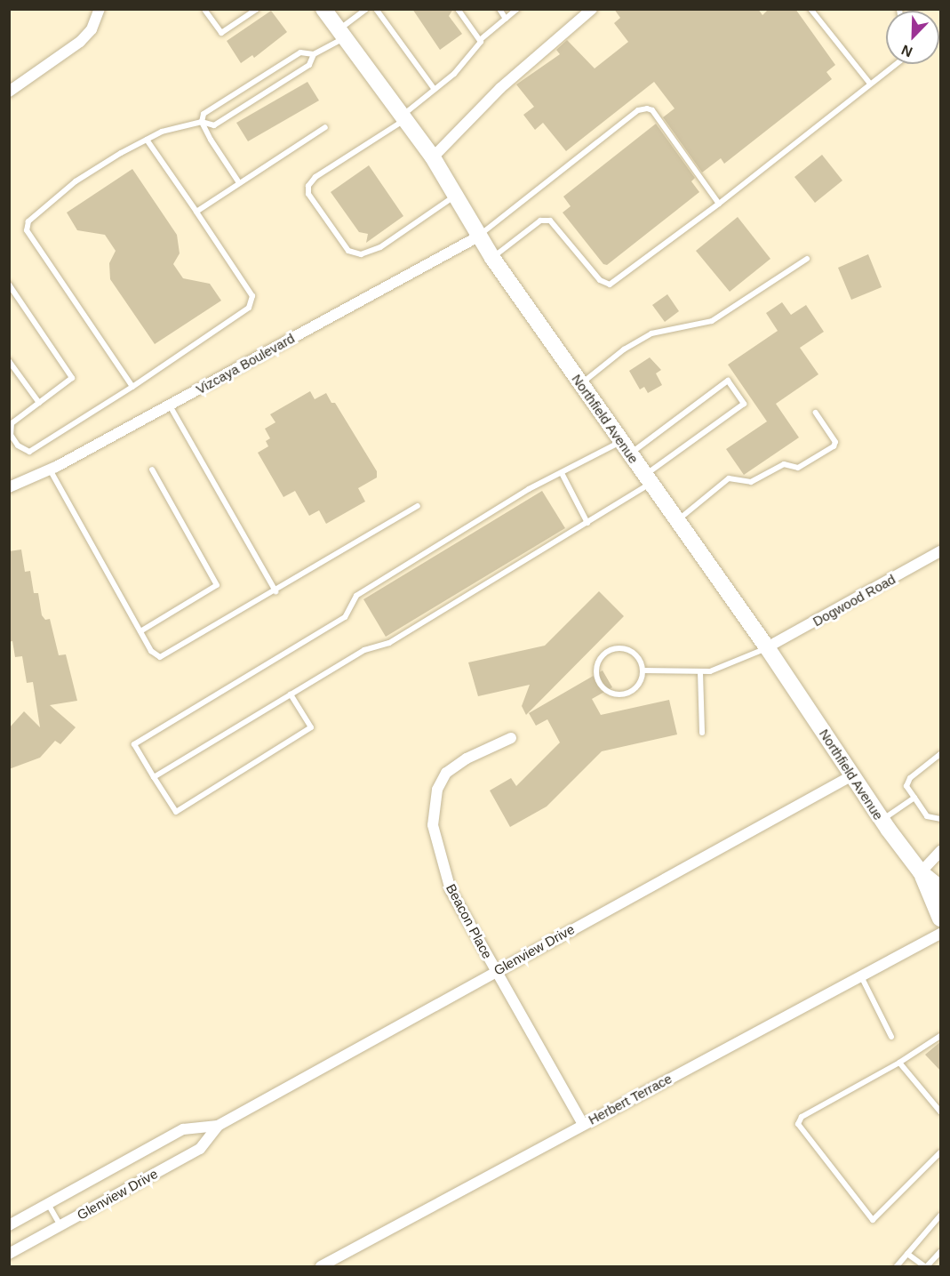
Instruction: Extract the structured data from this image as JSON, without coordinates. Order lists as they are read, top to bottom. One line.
{"streets":{"main road":["Northfield Avenue"],"street":["Vizcaya Boulevard","Dogwood Road","Beacon Place","Glenview Drive","Herbert Terrace"]},"crossings":[["Vizcaya Boulevard","Northfield Avenue"],["Northfield Avenue","Dogwood Road"],["Northfield Avenue","Glenview Drive"],["Beacon Place","Glenview Drive"],["Beacon Place","Herbert Terrace"]],"north":"bottom left"}
